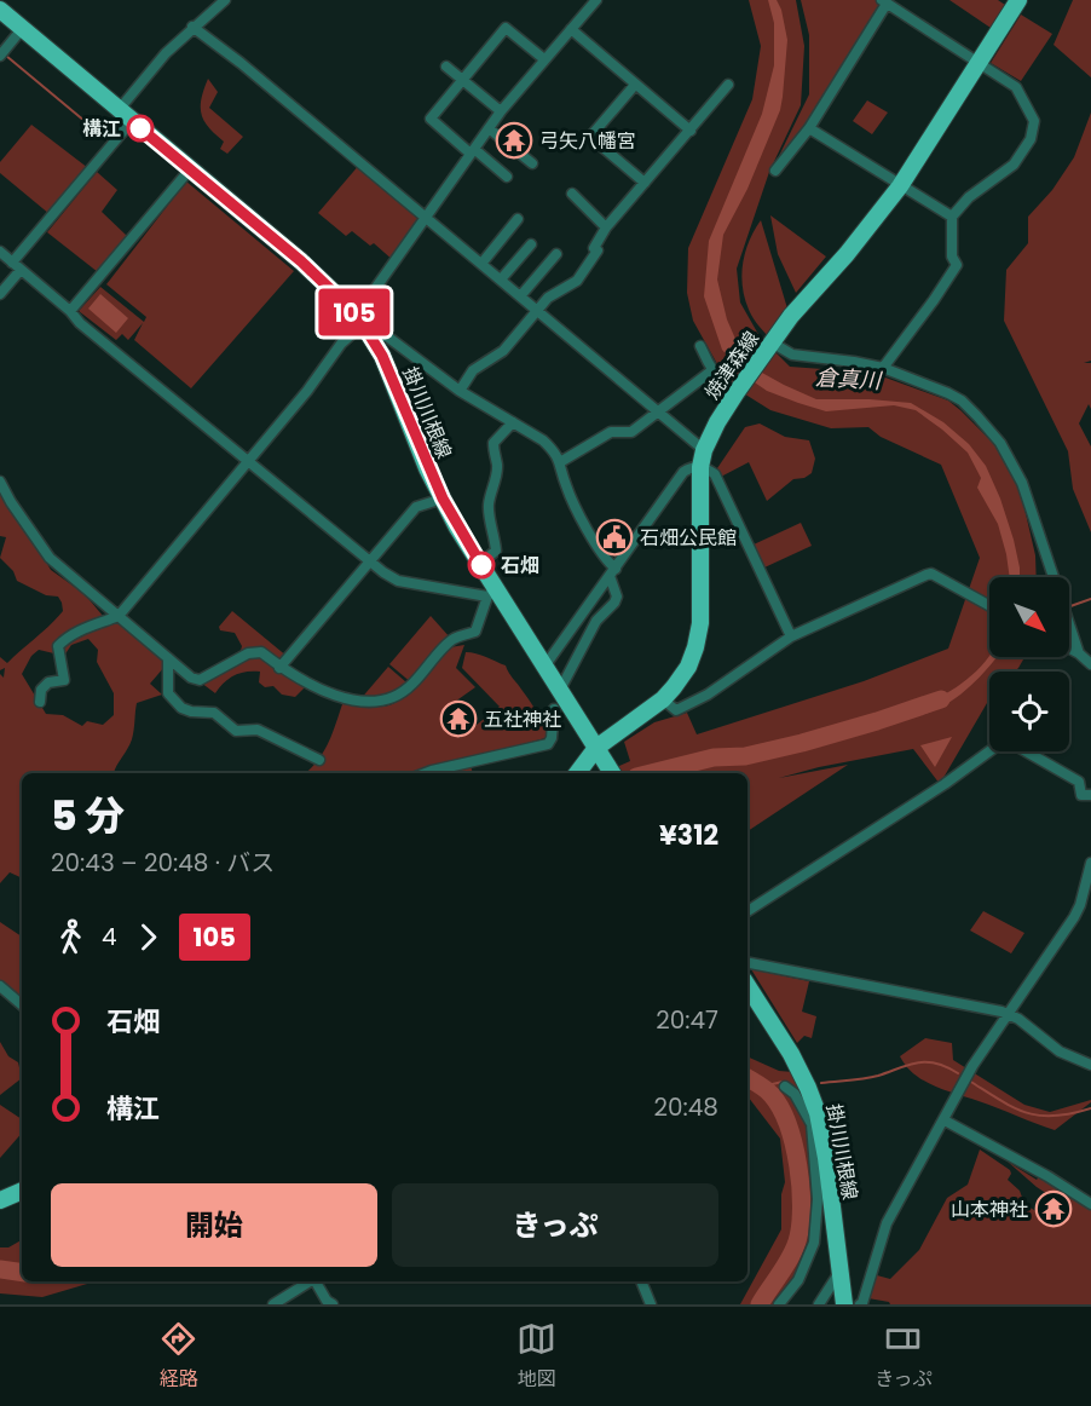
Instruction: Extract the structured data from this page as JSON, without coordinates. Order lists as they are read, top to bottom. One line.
{"streets":{"main road":["焼津森線","掛川川根線"]},"crossings":[["焼津森線","掛川川根線"]],"water":["倉真川"],"places":{"other":["構江","石畑"],"temple":["弓矢八幡宮","五社神社","山本神社"],"public building":["石畑公民館"]},"lines":["bus line 105"],"north":"bottom right","page":{"on_map":"105","heading":["5 分","20:43 – 20:48 · バス","¥312"],"legs":["4","105"],"list":[{"name":"石畑","value":"20:47"},{"name":"構江","value":"20:48"}],"buttons":["開始","きっぷ"],"tabs":["経路","地図","きっぷ"]}}
